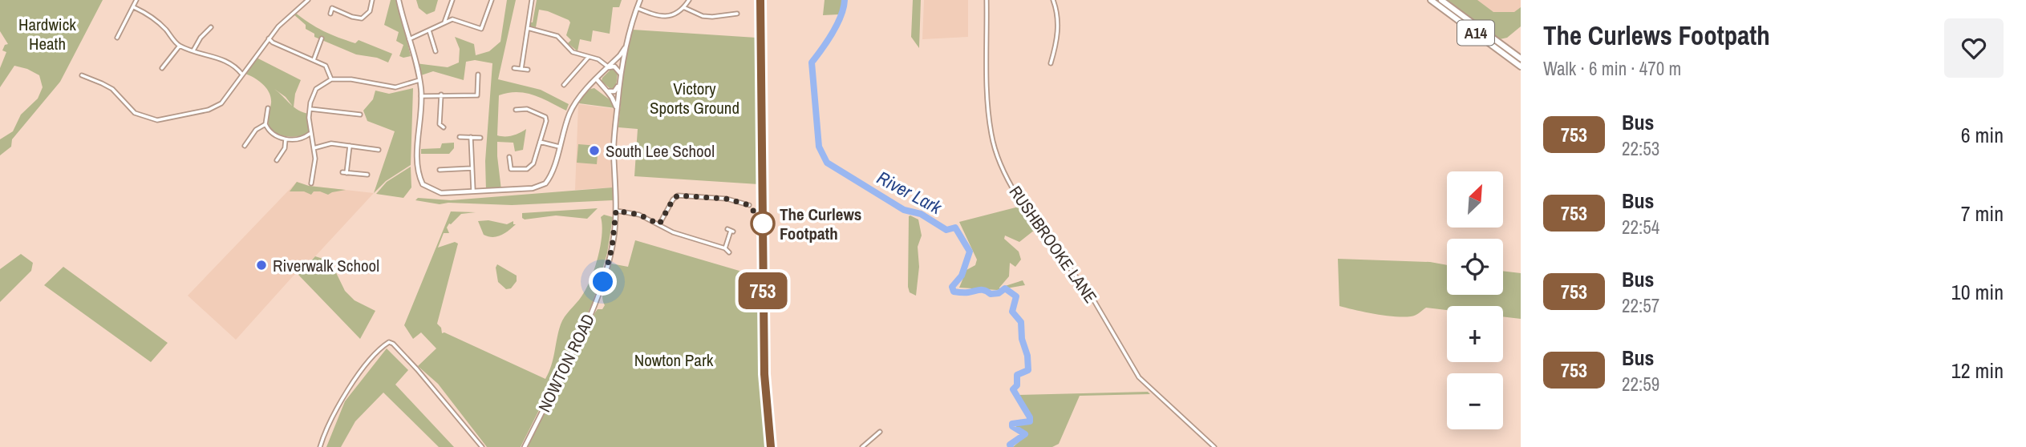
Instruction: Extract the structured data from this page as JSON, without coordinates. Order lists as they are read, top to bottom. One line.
{"streets":{"highway":["A14"],"street":["RUSHBROOKE LANE","NOWTON ROAD"]},"water":["River Lark"],"parks":["Hardwick Heath","Victory Sports Ground","Nowton Park"],"places":["South Lee School","The Curlews Footpath","Riverwalk School"],"lines":["bus line 753"],"north":"top right","page":{"on_map":"753","heading":["The Curlews Footpath","Walk · 6 min · 470 m"],"list":[{"mark":"753","name":"Bus","note":"22:53","value":"6 min"},{"mark":"753","name":"Bus","note":"22:54","value":"7 min"},{"mark":"753","name":"Bus","note":"22:57","value":"10 min"},{"mark":"753","name":"Bus","note":"22:59","value":"12 min"}],"map_buttons":["+","−"]}}
